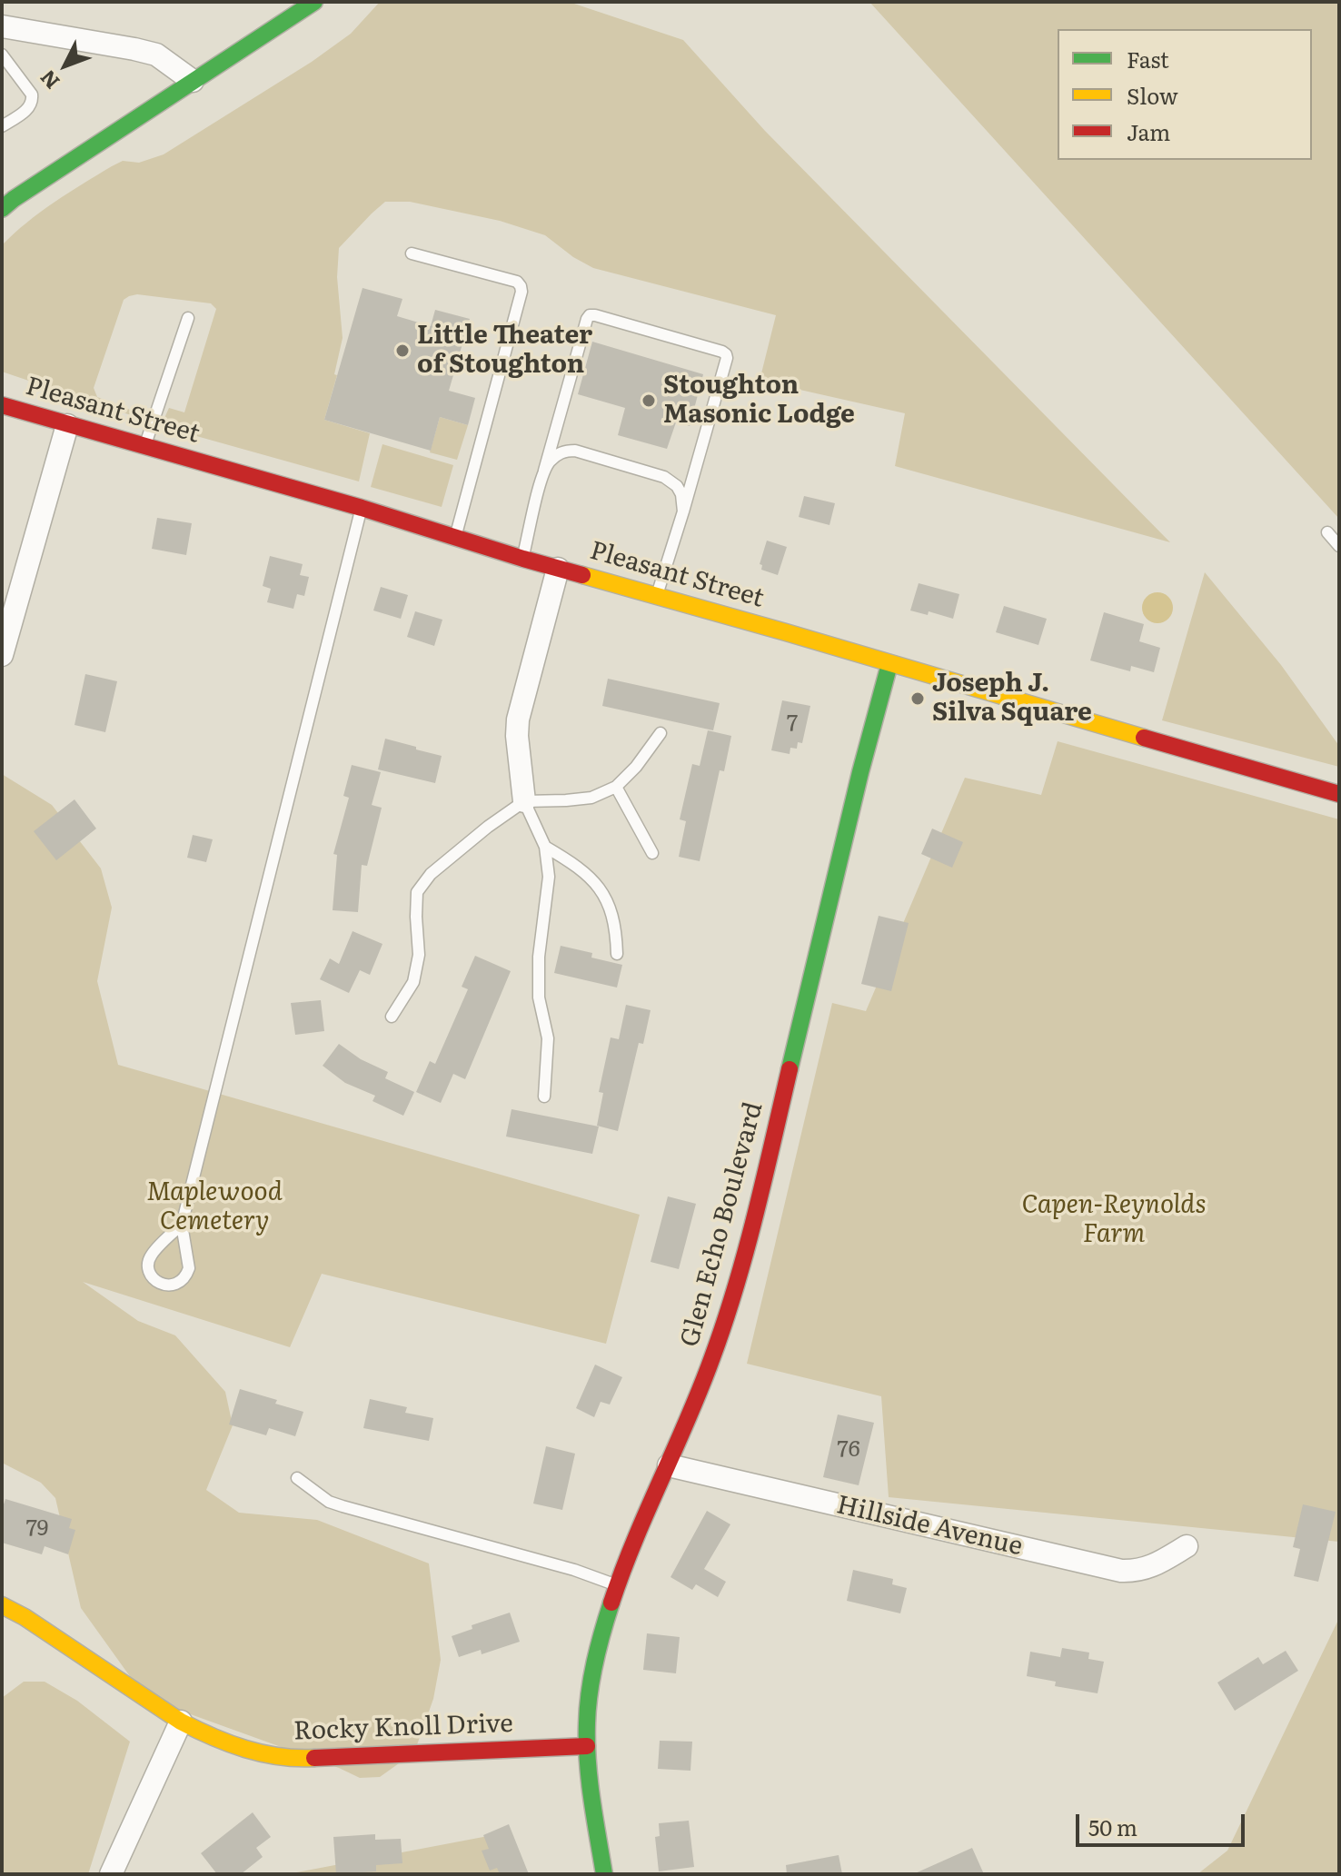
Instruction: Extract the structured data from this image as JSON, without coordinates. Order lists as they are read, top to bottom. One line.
{"streets":{"street":["Pleasant Street","Glen Echo Boulevard","Hillside Avenue","Rocky Knoll Drive"]},"crossings":[["Pleasant Street","Glen Echo Boulevard"],["Glen Echo Boulevard","Hillside Avenue"],["Glen Echo Boulevard","Rocky Knoll Drive"]],"parks":["Maplewood Cemetery","Capen-Reynolds Farm"],"places":["Little Theater of Stoughton","Stoughton Masonic Lodge","Joseph J. Silva Square"],"house_numbers":["7","76","79"],"legend":["Fast","Slow","Jam"],"scale_bar":"50 m","north":"bottom left"}
